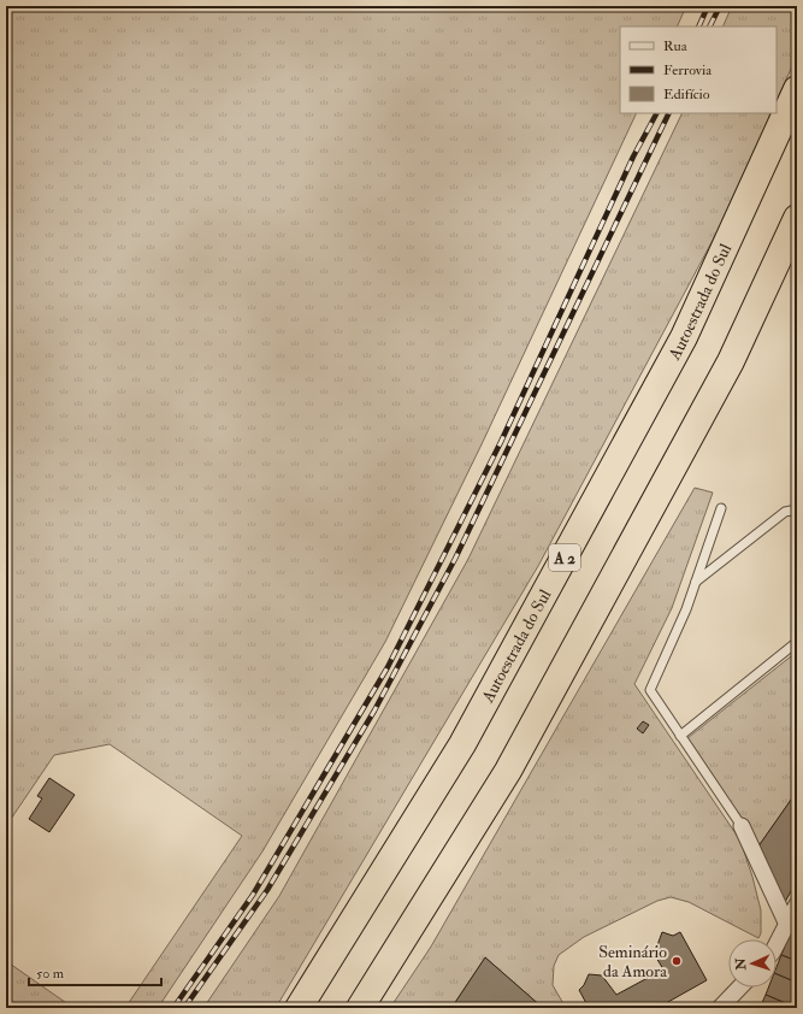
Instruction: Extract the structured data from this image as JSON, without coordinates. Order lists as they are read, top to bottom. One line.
{"streets":{"highway":["Autoestrada do Sul","A 2"]},"places":["Seminário da Amora"],"legend":["Rua","Ferrovia","Edifício"],"scale_bar":"50 m","north":"left"}
